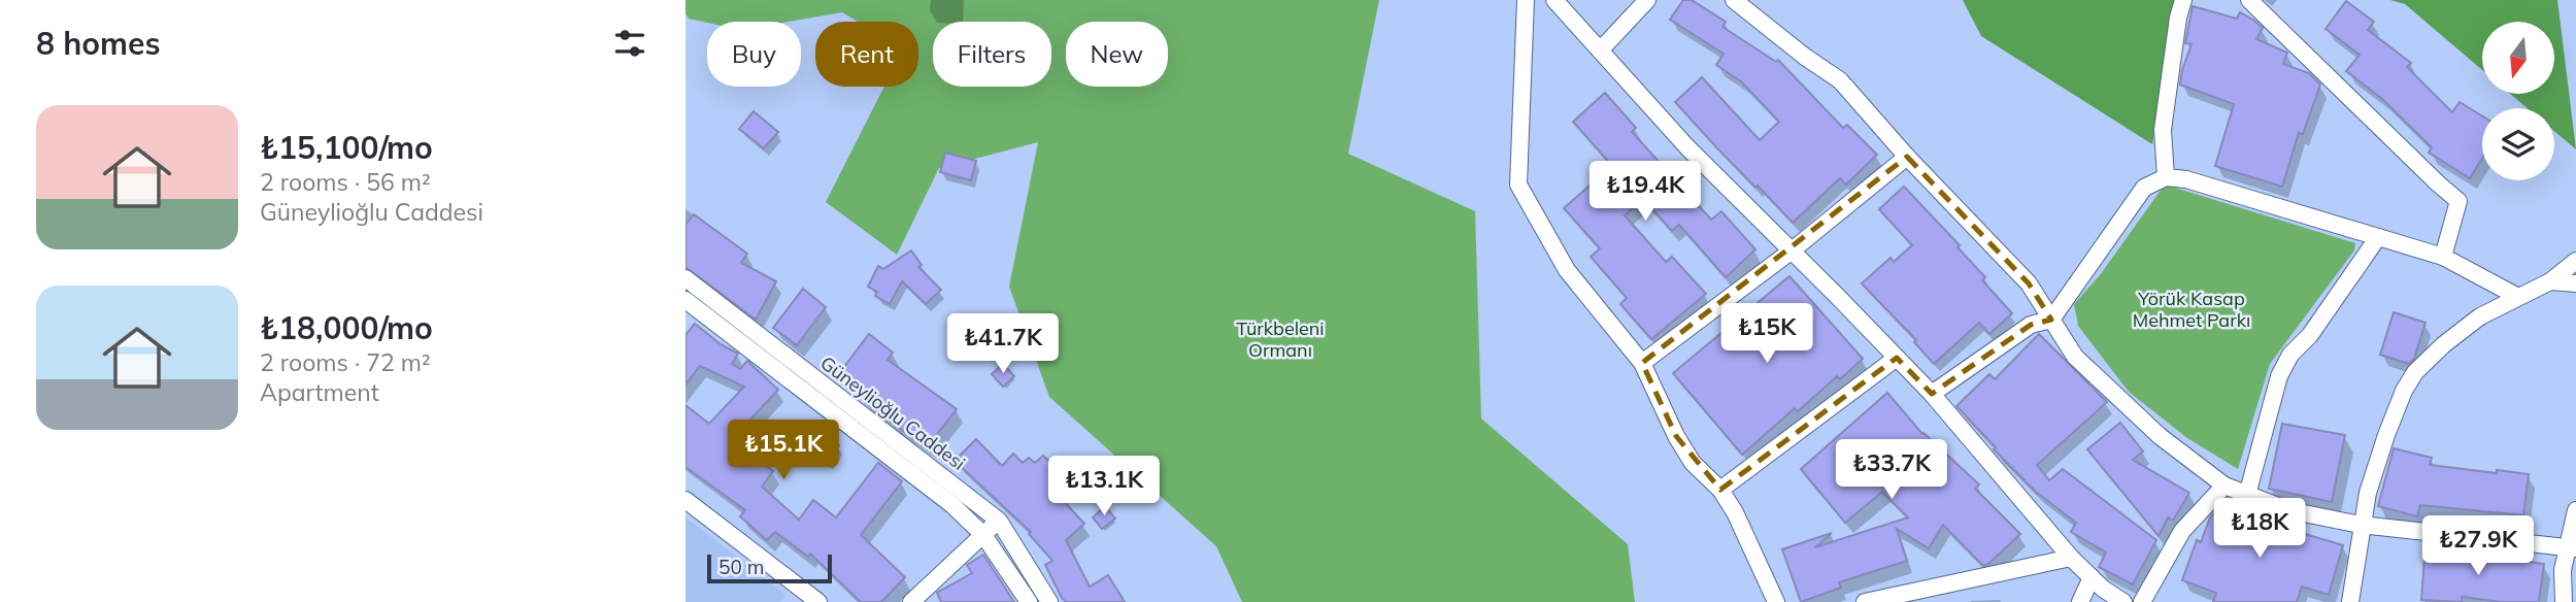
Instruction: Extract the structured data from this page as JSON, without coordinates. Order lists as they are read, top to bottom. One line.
{"streets":{"street":["Güneylioğlu Caddesi"]},"parks":["Yörük Kasap Mehmet Parkı","Türkbeleni Ormanı"],"scale_bar":"50 m","north":"bottom","page":{"heading":"8 homes","chip":["Buy","Rent","Filters","New"],"list":[{"name":"₺15,100/mo","note":"2 rooms · 56 m² · Güneylioğlu Caddesi"},{"name":"₺18,000/mo","note":"2 rooms · 72 m² · Apartment"}],"price":["₺19.4K","₺15K","₺41.7K","₺15.1K","₺33.7K","₺13.1K","₺18K","₺27.9K"],"scale":"50 m"}}
